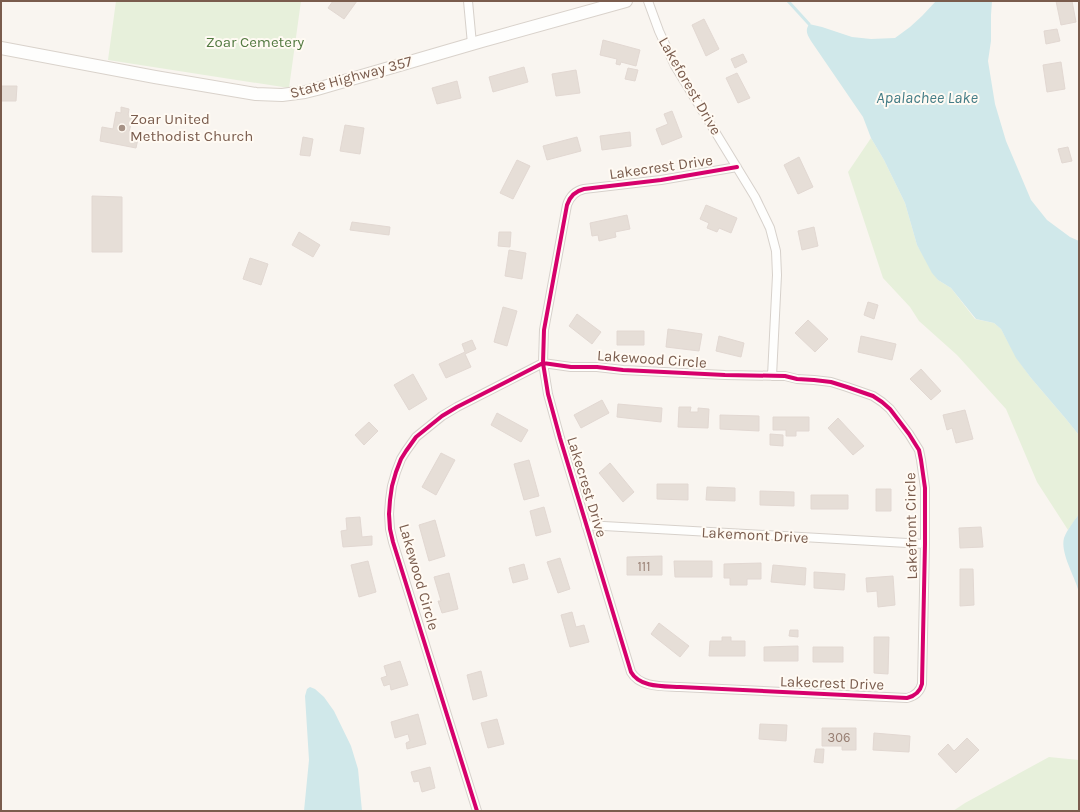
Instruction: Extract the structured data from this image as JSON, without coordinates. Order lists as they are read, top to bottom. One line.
{"streets":{"main road":["State Highway 357"],"street":["Lakeforest Drive","Lakecrest Drive","Lakewood Circle","Lakefront Circle","Lakemont Drive"]},"crossings":[["Lakeforest Drive","Lakecrest Drive"],["Lakeforest Drive","Lakewood Circle"],["Lakeforest Drive","Lakefront Circle"],["Lakecrest Drive","Lakewood Circle"],["Lakecrest Drive","Lakefront Circle"],["Lakecrest Drive","Lakemont Drive"],["Lakewood Circle","Lakefront Circle"],["Lakefront Circle","Lakemont Drive"]],"water":["Apalachee Lake"],"parks":["Zoar Cemetery"],"places":["Zoar United Methodist Church"],"house_numbers":["111","306"]}
